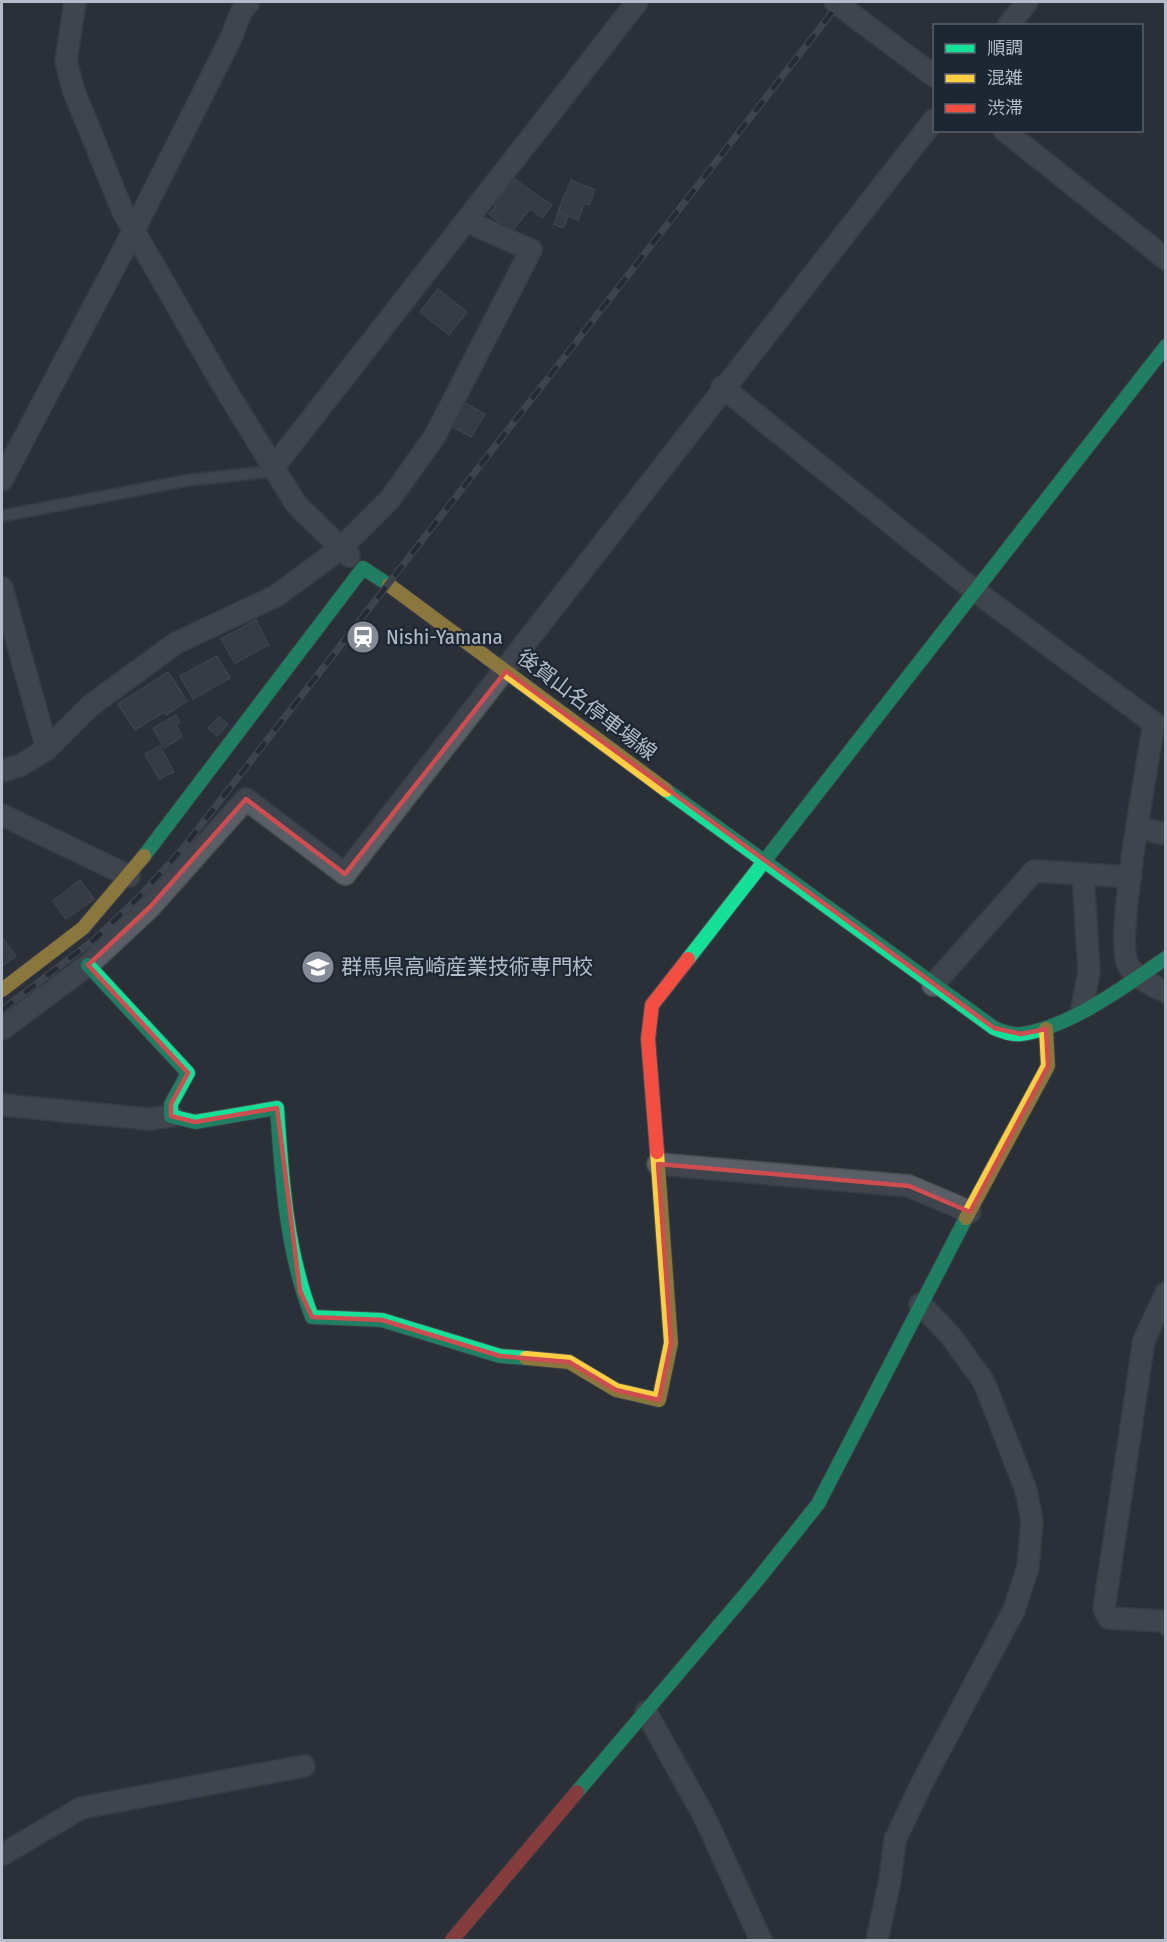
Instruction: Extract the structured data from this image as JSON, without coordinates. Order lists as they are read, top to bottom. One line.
{"streets":{"street":["後賀山名停車場線"]},"places":{"station":["Nishi-Yamana"],"school or university":["群馬県高崎産業技術専門校"]},"legend":["順調","混雑","渋滞"]}
